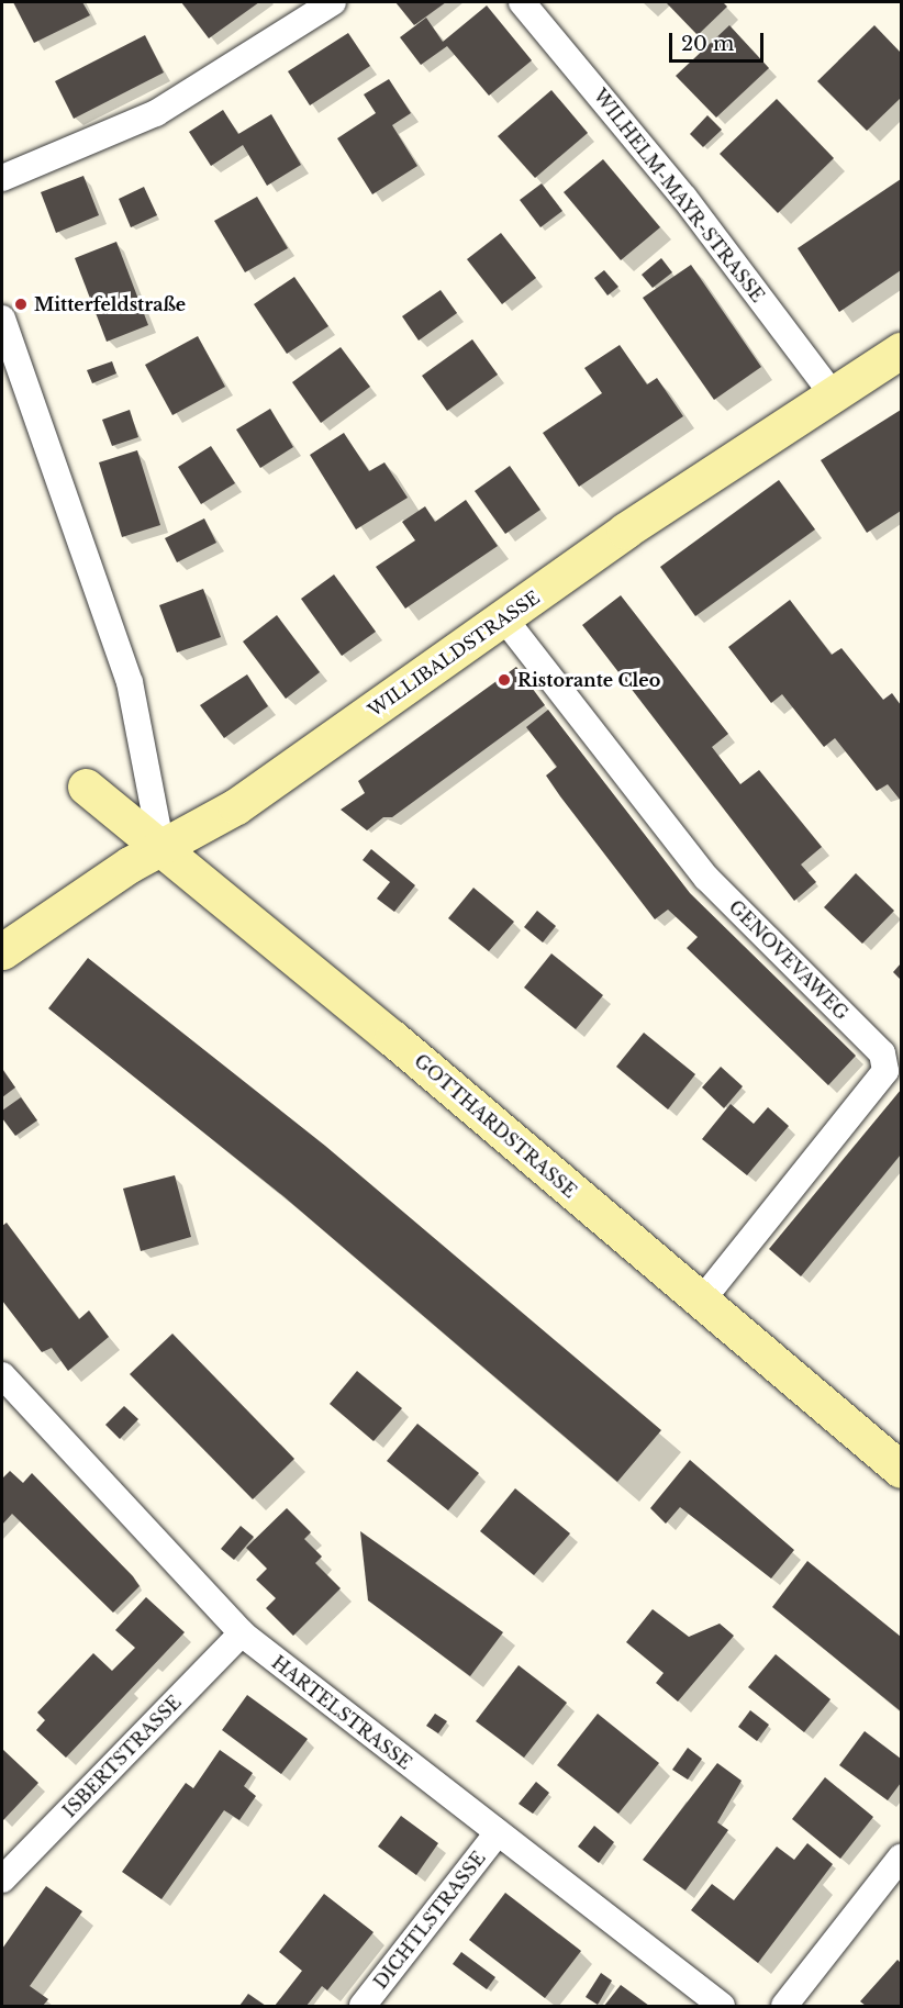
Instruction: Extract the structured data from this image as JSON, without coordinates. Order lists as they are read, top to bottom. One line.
{"streets":{"street":["WILHELM-MAYR-STRASSE","WILLIBALDSTRASSE","GENOVEVAWEG","GOTTHARDSTRASSE","HARTELSTRASSE","ISBERTSTRASSE","DICHTLSTRASSE"]},"crossings":[["WILHELM-MAYR-STRASSE","WILLIBALDSTRASSE"],["WILLIBALDSTRASSE","GENOVEVAWEG"],["WILLIBALDSTRASSE","GOTTHARDSTRASSE"],["GENOVEVAWEG","GOTTHARDSTRASSE"],["HARTELSTRASSE","ISBERTSTRASSE"],["HARTELSTRASSE","DICHTLSTRASSE"]],"places":["Mitterfeldstraße","Ristorante Cleo"],"scale_bar":"20 m"}
